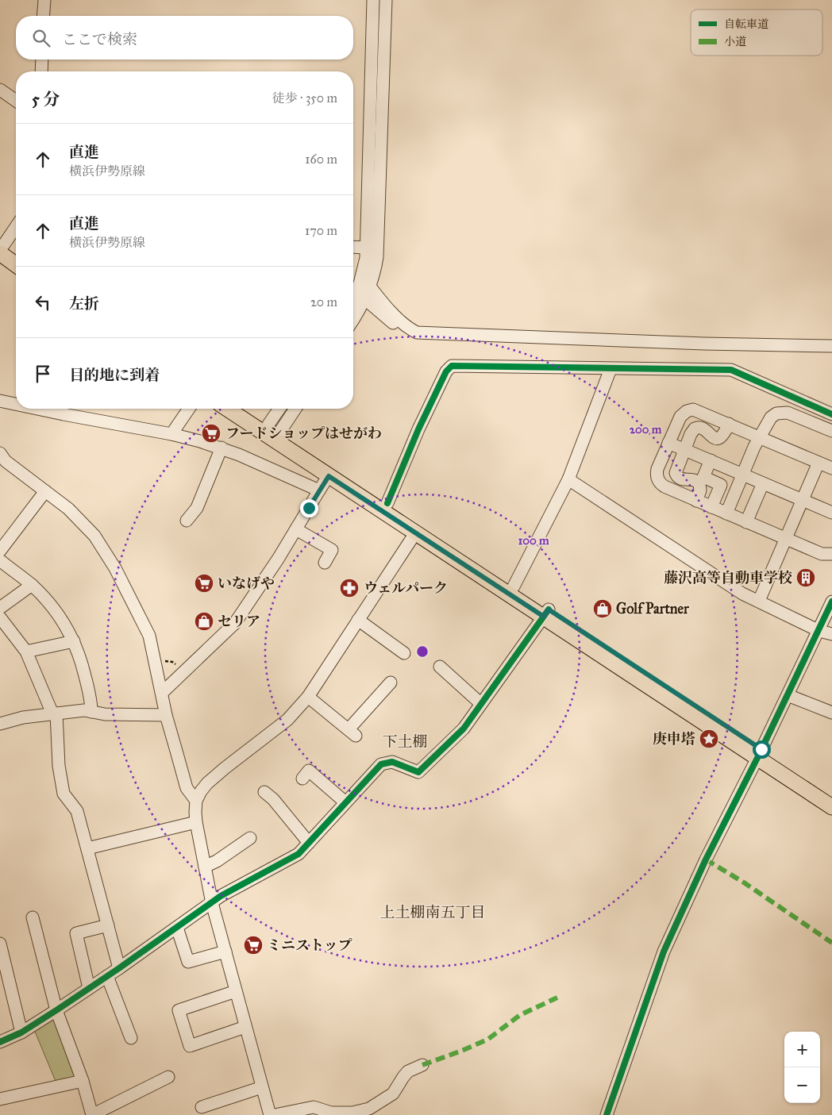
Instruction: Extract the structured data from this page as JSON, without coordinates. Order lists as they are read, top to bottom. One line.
{"districts":["下土棚","上土棚南五丁目"],"places":{"supermarket":["フードショップはせがわ","いなげや","ミニストップ"],"building":["藤沢高等自動車学校"],"pharmacy":["ウェルパーク"],"shop":["Golf Partner","セリア"],"place":["庚申塔"]},"legend":["自転車道","小道"],"page":{"search":"ここで検索","heading":["5 分","徒歩 · 350 m"],"list":[["直進","横浜伊勢原線","160 m"],["直進","横浜伊勢原線","170 m"],["左折","20 m"],"目的地に到着"],"map_buttons":["+","−"]},"rings":["200 m","100 m"]}
